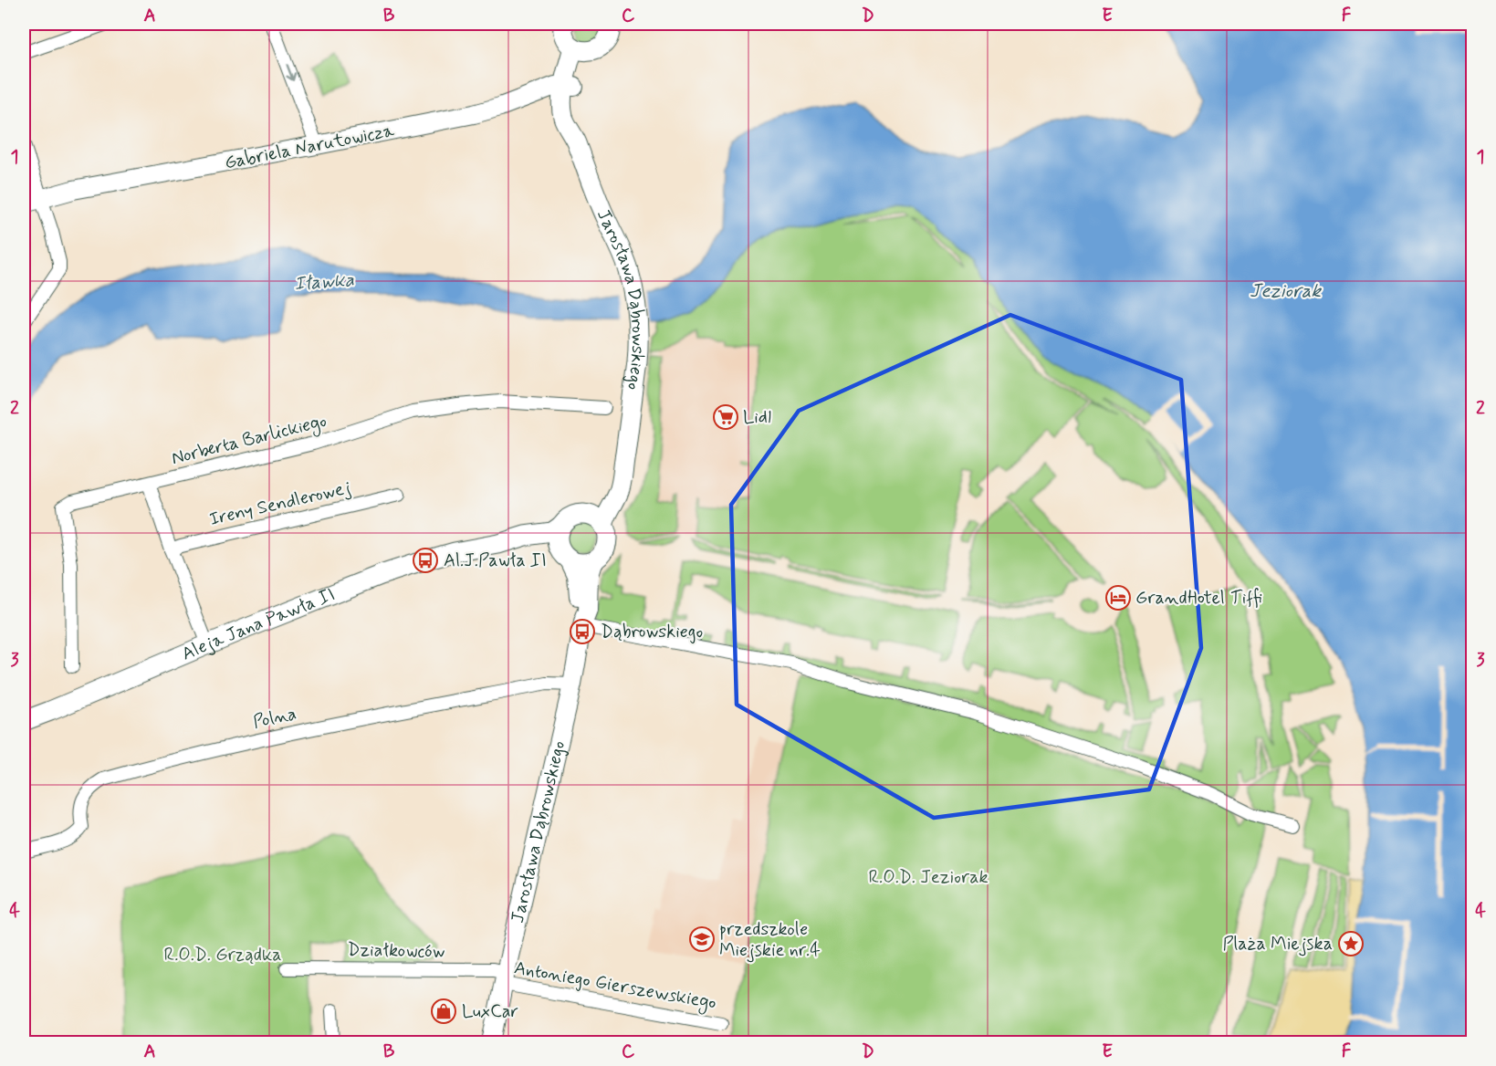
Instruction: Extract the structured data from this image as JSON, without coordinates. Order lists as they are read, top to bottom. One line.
{"streets":{"main road":["Jarosława Dąbrowskiego","Aleja Jana Pawła II"],"street":["Gabriela Narutowicza","Norberta Barlickiego","Ireny Sendlerowej","Polna","Działkowców","Antoniego Gierszewskiego"]},"crossings":[["Gabriela Narutowicza","Jarosława Dąbrowskiego"],["Jarosława Dąbrowskiego","Aleja Jana Pawła II"],["Jarosława Dąbrowskiego","Polna"],["Jarosława Dąbrowskiego","Działkowców"],["Jarosława Dąbrowskiego","Antoniego Gierszewskiego"],["Działkowców","Antoniego Gierszewskiego"]],"water":["Iławka","Jeziorak"],"parks":["R.O.D. Jeziorak","R.O.D. Grządka"],"places":{"supermarket":["Lidl"],"bus stop":["Al.J.Pawła II","Dąbrowskiego"],"hotel":["GrandHotel Tiffi"],"school or university":["przedszkole Miejskie nr.4"],"place":["Plaża Miejska"],"shop":["LuxCar"]},"grid":{"columns":["A","B","C","D","E","F"],"rows":["1","2","3","4"]}}
